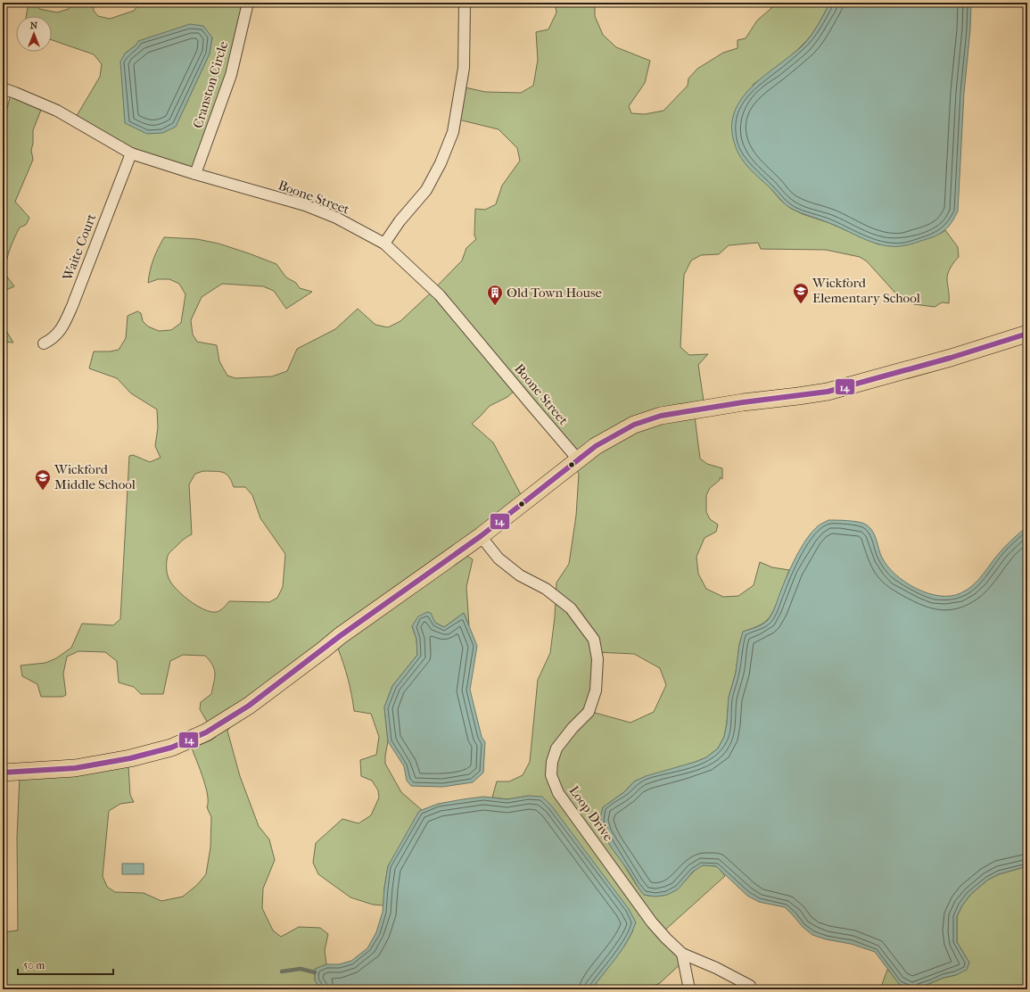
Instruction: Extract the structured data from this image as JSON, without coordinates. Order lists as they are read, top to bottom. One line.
{"streets":{"street":["Cranston Circle","Boone Street","Waite Court","Loop Drive"]},"crossings":[["Cranston Circle","Boone Street"],["Boone Street","Waite Court"]],"places":{"school or university":["Wickford Elementary School","Wickford Middle School"],"building":["Old Town House"]},"lines":["transit line 14"],"scale_bar":"50 m","north":"top"}
